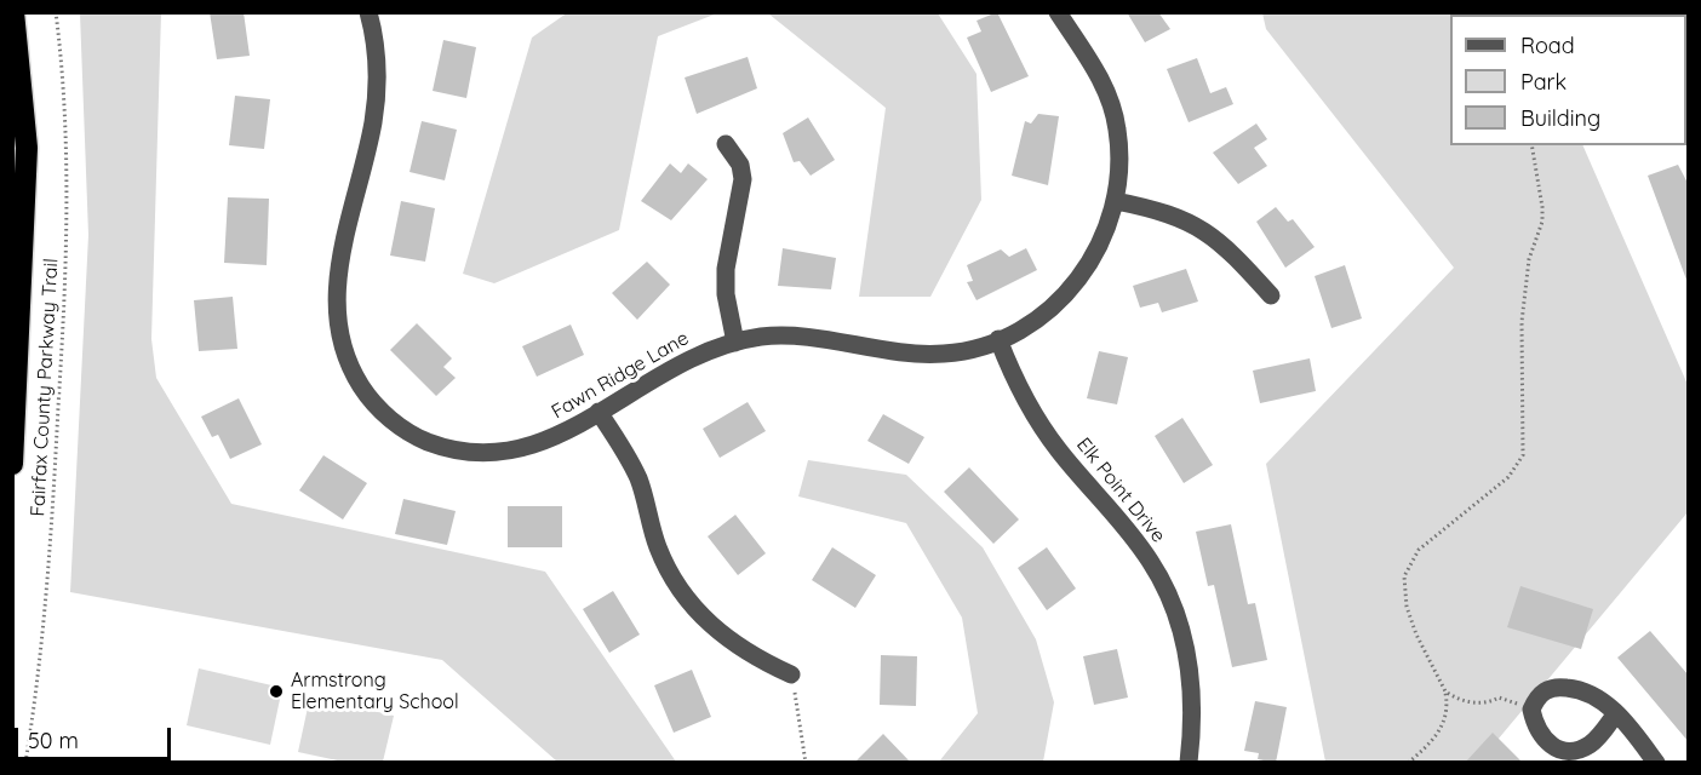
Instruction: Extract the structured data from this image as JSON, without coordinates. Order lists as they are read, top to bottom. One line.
{"streets":{"street":["Fawn Ridge Lane","Elk Point Drive"],"path":["Fairfax County Parkway Trail"]},"crossings":[["Fawn Ridge Lane","Elk Point Drive"]],"places":["Armstrong Elementary School"],"legend":["Road","Park","Building"],"scale_bar":"50 m"}
